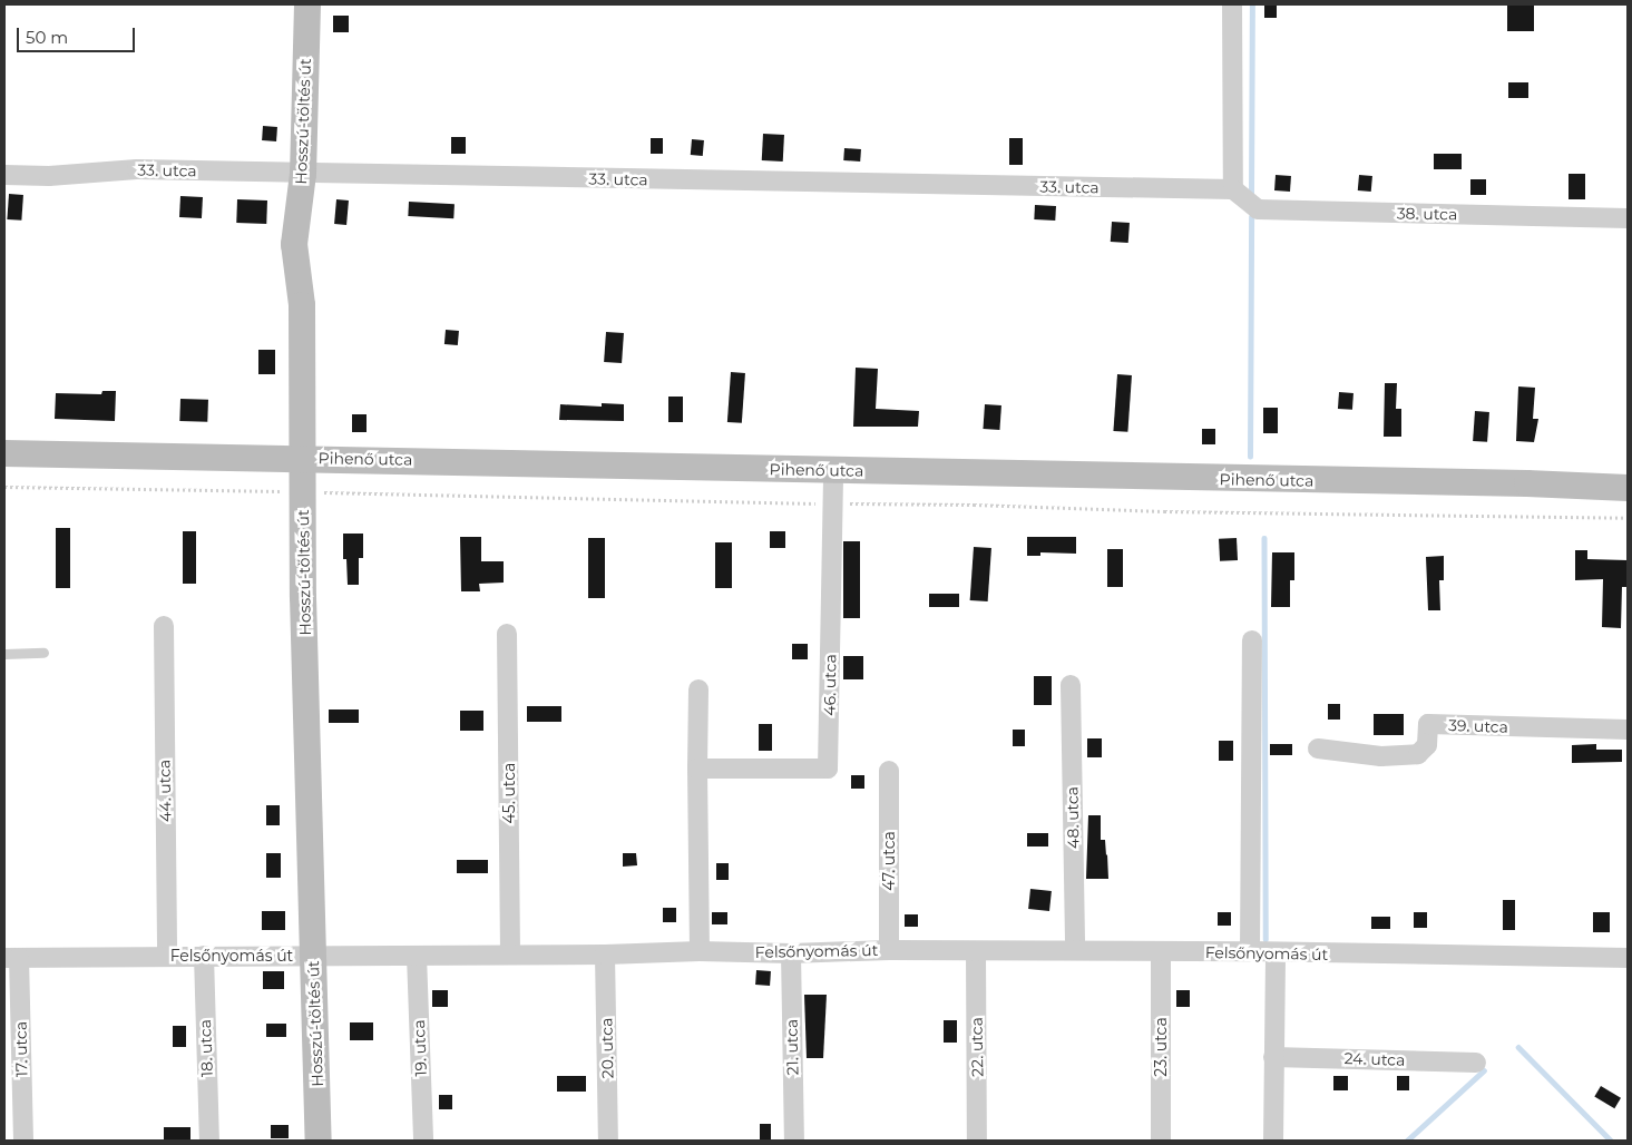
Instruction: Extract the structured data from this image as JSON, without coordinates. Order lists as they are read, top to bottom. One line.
{"streets":{"street":["Hosszú-töltés út","33. utca","38. utca","Pihenő utca","46. utca","39. utca","44. utca","45. utca","48. utca","47. utca","Felsőnyomás út","21. utca","22. utca","23. utca","18. utca","19. utca","20. utca","17. utca","24. utca"]},"crossings":[["Hosszú-töltés út","33. utca"],["Hosszú-töltés út","Pihenő utca"],["Hosszú-töltés út","Felsőnyomás út"],["33. utca","38. utca"],["Pihenő utca","46. utca"],["44. utca","Felsőnyomás út"],["45. utca","Felsőnyomás út"],["48. utca","Felsőnyomás út"],["47. utca","Felsőnyomás út"],["Felsőnyomás út","21. utca"],["Felsőnyomás út","22. utca"],["Felsőnyomás út","23. utca"],["Felsőnyomás út","18. utca"],["Felsőnyomás út","19. utca"],["Felsőnyomás út","20. utca"],["Felsőnyomás út","17. utca"]],"scale_bar":"50 m"}
